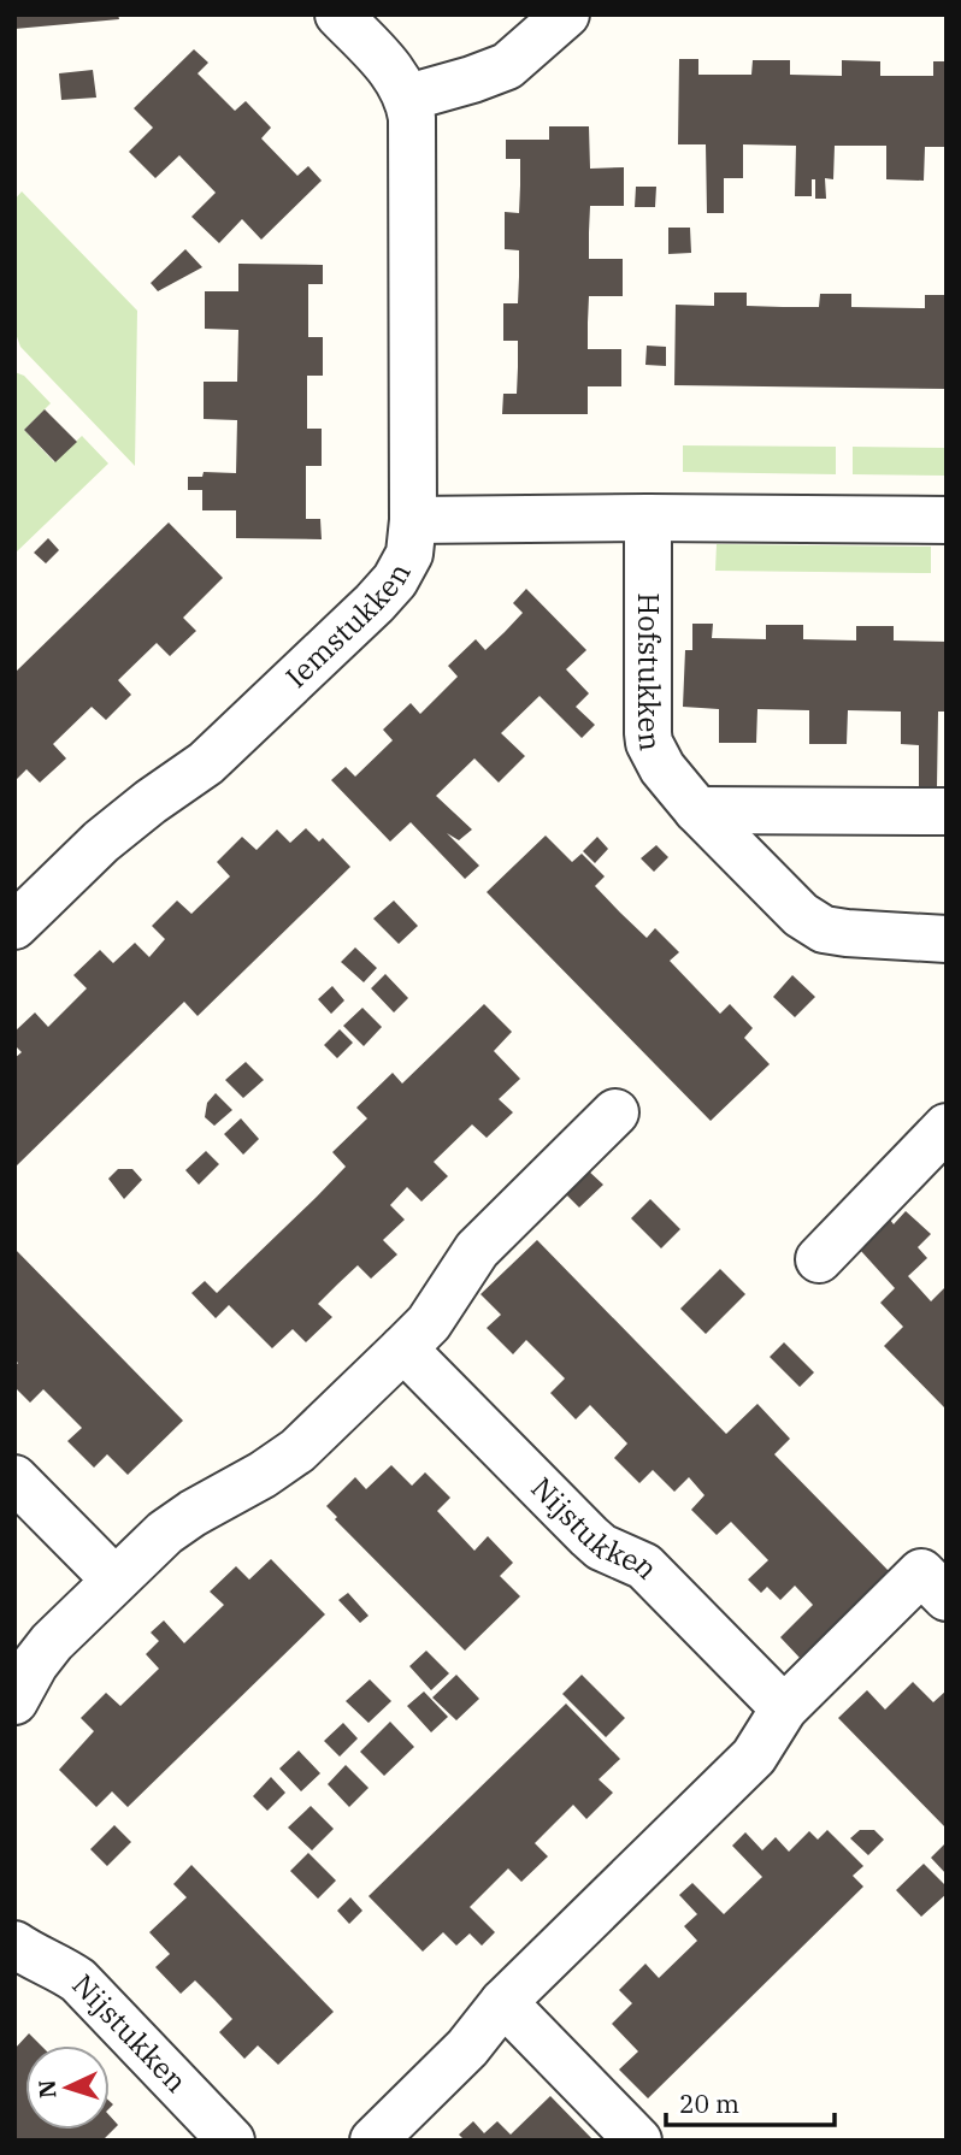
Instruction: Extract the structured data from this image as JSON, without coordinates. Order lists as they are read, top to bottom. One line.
{"streets":{"street":["Iemstukken","Hofstukken","Nijstukken"]},"scale_bar":"20 m","north":"left"}
